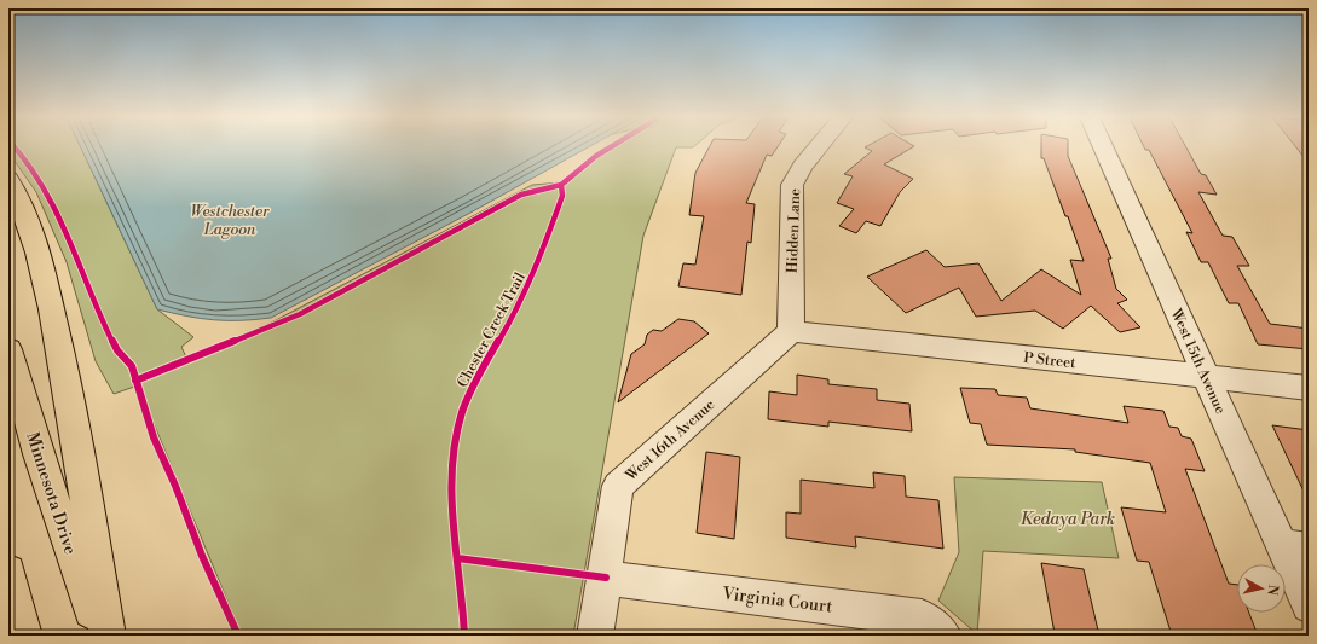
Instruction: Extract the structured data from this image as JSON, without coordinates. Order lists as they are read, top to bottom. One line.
{"streets":{"main road":["Minnesota Drive"],"street":["Hidden Lane","P Street","West 15th Avenue","West 16th Avenue","Virginia Court"],"cycle path":["Chester Creek Trail"]},"crossings":[["Hidden Lane","P Street"],["Hidden Lane","West 16th Avenue"],["P Street","West 15th Avenue"],["P Street","West 16th Avenue"],["West 16th Avenue","Virginia Court"]],"water":["Westchester Lagoon"],"parks":["Kedaya Park"],"north":"right"}
